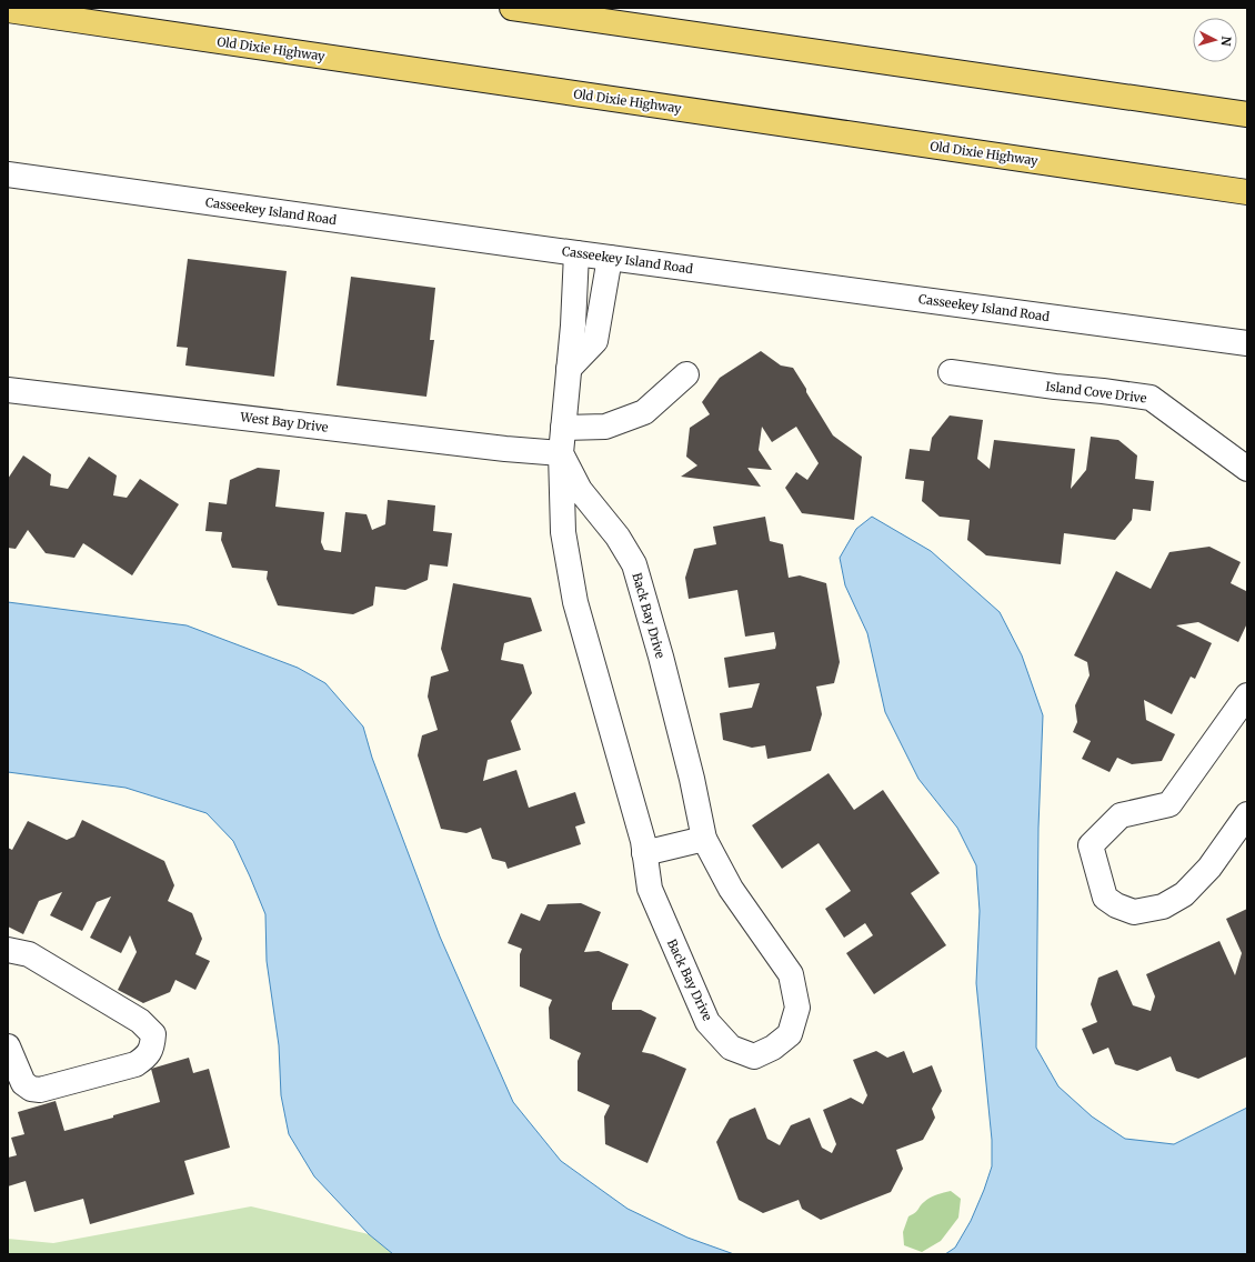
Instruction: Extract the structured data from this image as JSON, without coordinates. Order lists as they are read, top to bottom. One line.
{"streets":{"main road":["Old Dixie Highway"],"street":["Casseekey Island Road","Island Cove Drive","West Bay Drive","Back Bay Drive"]},"crossings":[["Casseekey Island Road","Back Bay Drive"],["West Bay Drive","Back Bay Drive"]],"north":"right"}
